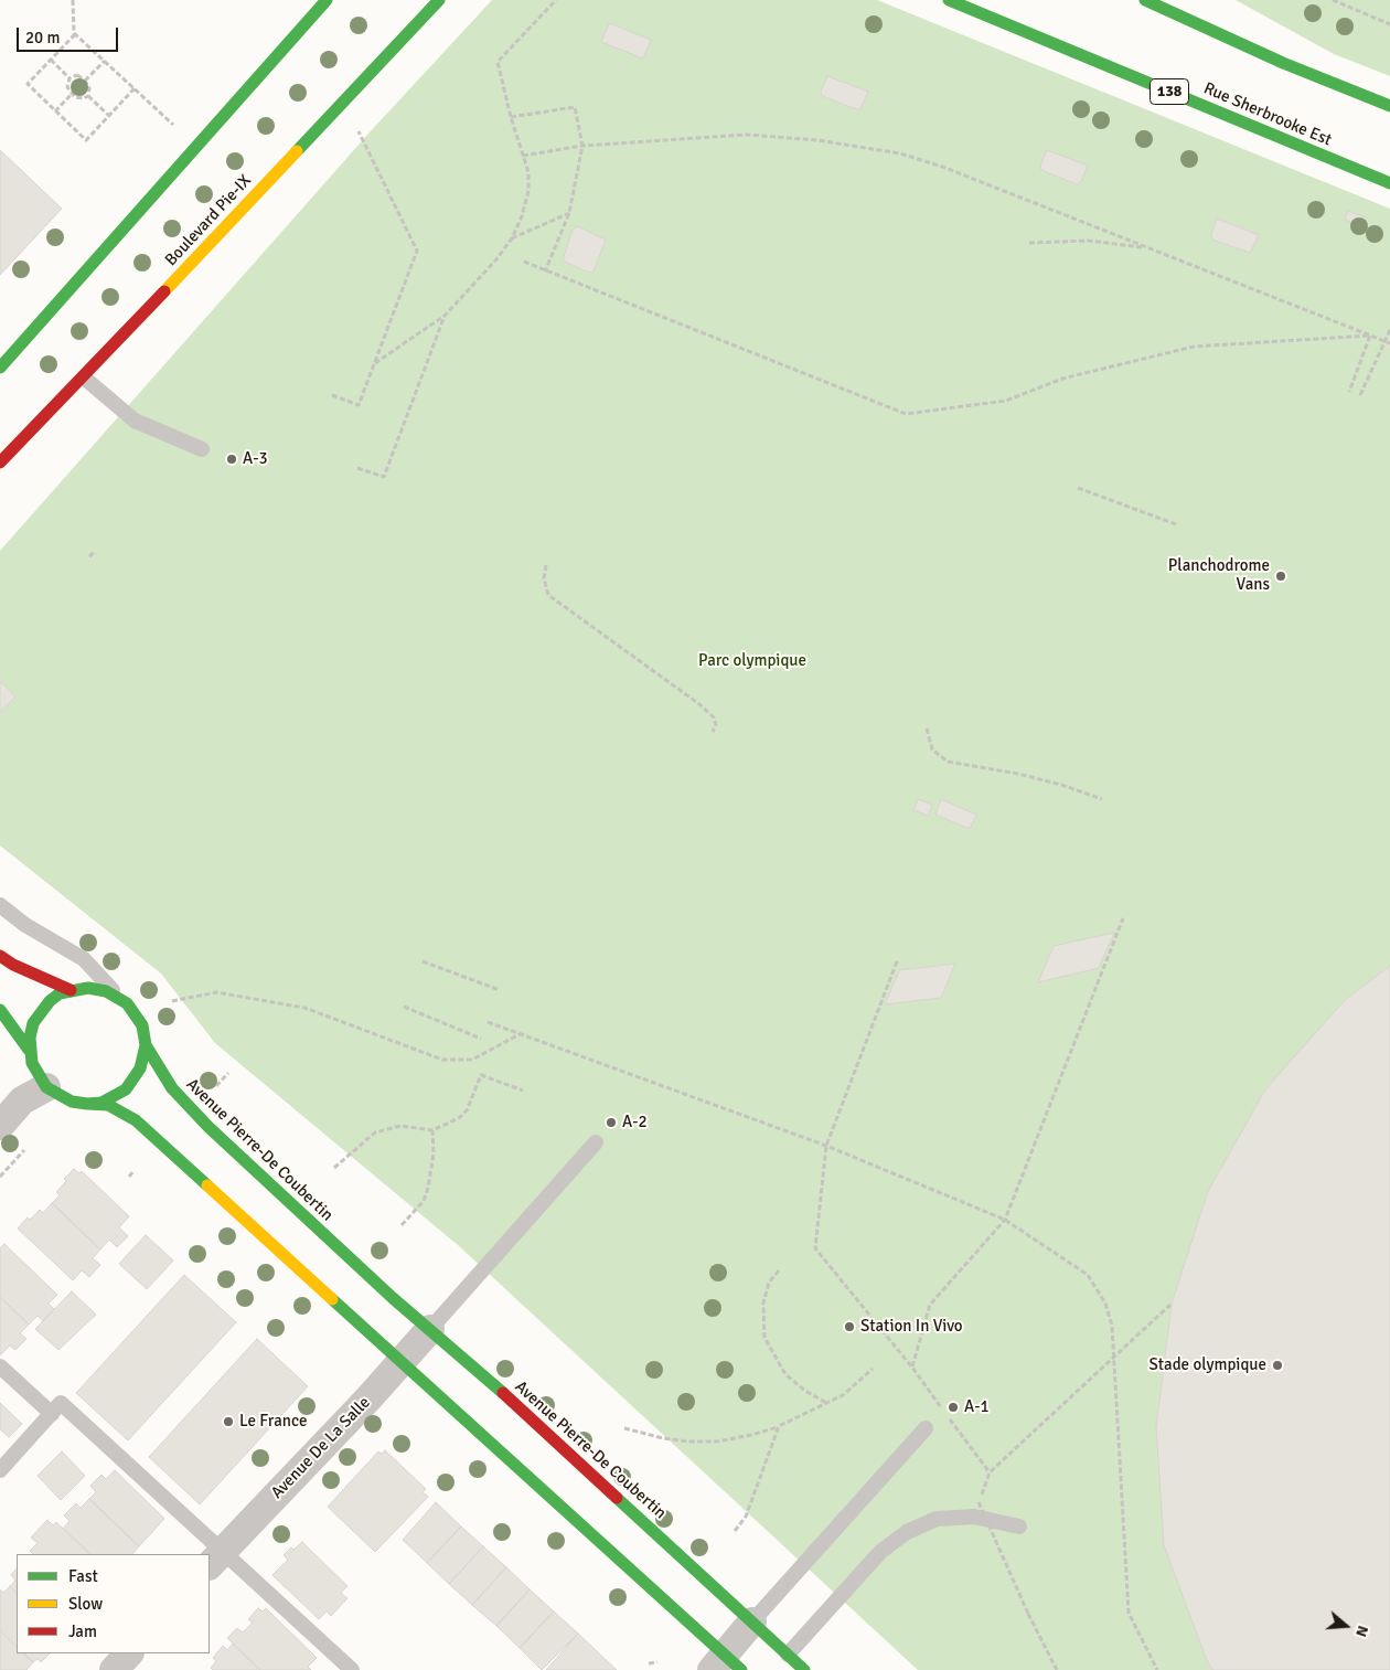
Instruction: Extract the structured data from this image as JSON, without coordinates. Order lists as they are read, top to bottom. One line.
{"streets":{"street":["138","Rue Sherbrooke Est","Boulevard Pie-IX","Avenue Pierre-De Coubertin","Avenue De La Salle"]},"crossings":[["Avenue Pierre-De Coubertin","Avenue De La Salle"]],"parks":["Parc olympique"],"places":["A-3","Planchodrome Vans","A-2","Station In Vivo","Stade olympique","A-1","Le France"],"legend":["Fast","Slow","Jam"],"scale_bar":"20 m","north":"right"}
